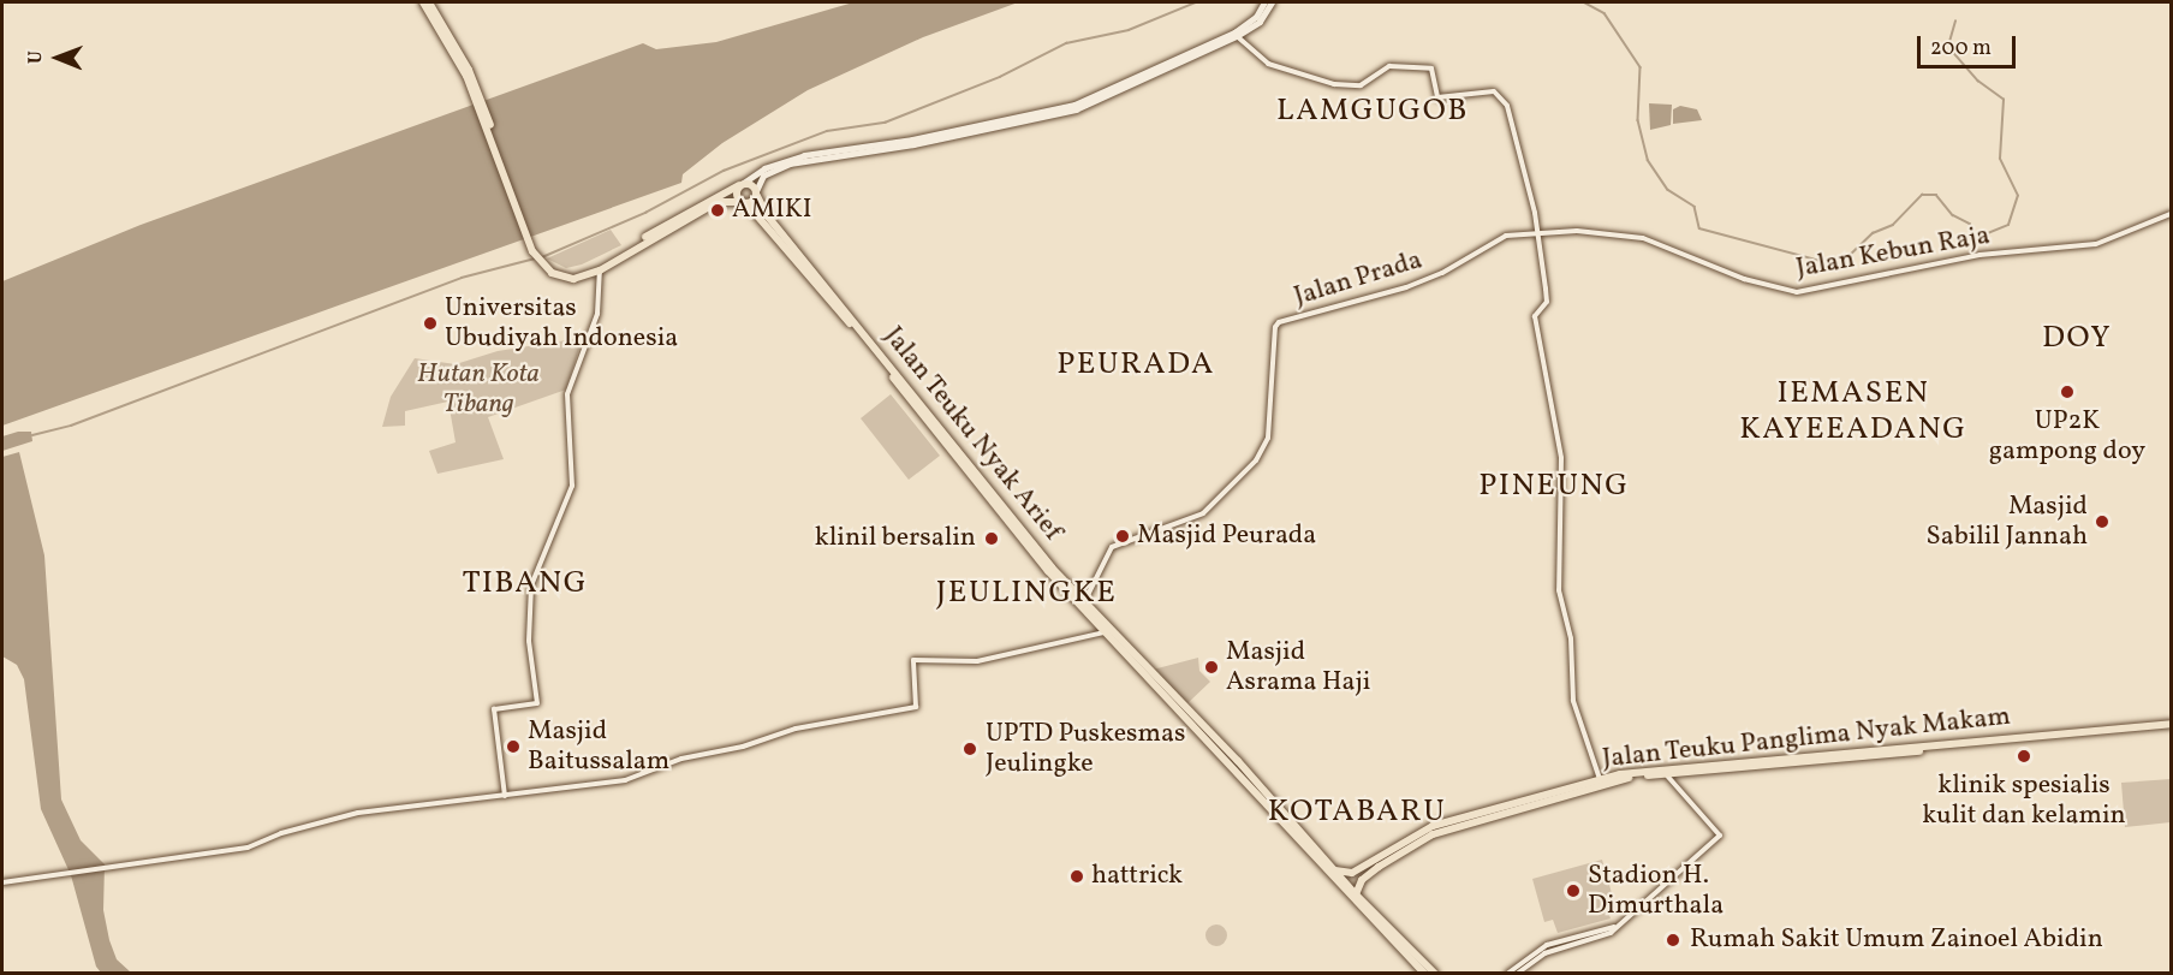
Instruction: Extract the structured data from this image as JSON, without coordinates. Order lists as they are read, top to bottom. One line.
{"streets":{"main road":["Jalan Teuku Nyak Arief","Jalan Teuku Panglima Nyak Makam"],"street":["Jalan Kebun Raja","Jalan Prada"]},"crossings":[["Jalan Kebun Raja","Jalan Prada"],["Jalan Teuku Nyak Arief","Jalan Teuku Panglima Nyak Makam"]],"districts":["LAMGUGOB","DOY","PEURADA","IEMASEN KAYEEADANG","PINEUNG","TIBANG","JEULINGKE","KOTABARU"],"parks":["Hutan Kota Tibang"],"places":["AMIKI","Universitas Ubudiyah Indonesia","UP2K gampong doy","Masjid Sabilil Jannah","Masjid Peurada","klinil bersalin","Masjid Asrama Haji","Masjid Baitussalam","UPTD Puskesmas Jeulingke","klinik spesialis kulit dan kelamin","hattrick","Stadion H. Dimurthala","Rumah Sakit Umum Zainoel Abidin"],"scale_bar":"200 m","north":"left"}
